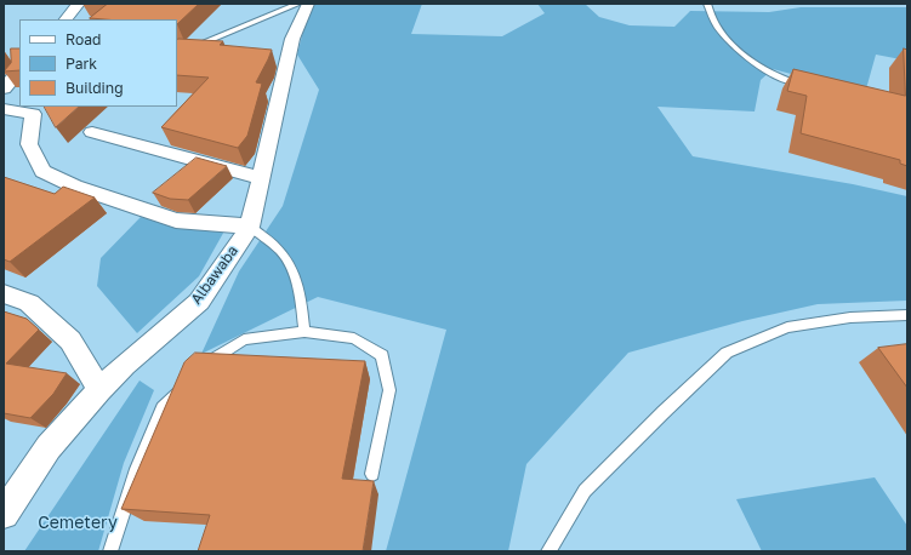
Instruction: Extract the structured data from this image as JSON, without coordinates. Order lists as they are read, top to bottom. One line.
{"streets":{"street":["Albawaba"]},"parks":["Cemetery"],"legend":["Road","Park","Building"]}
